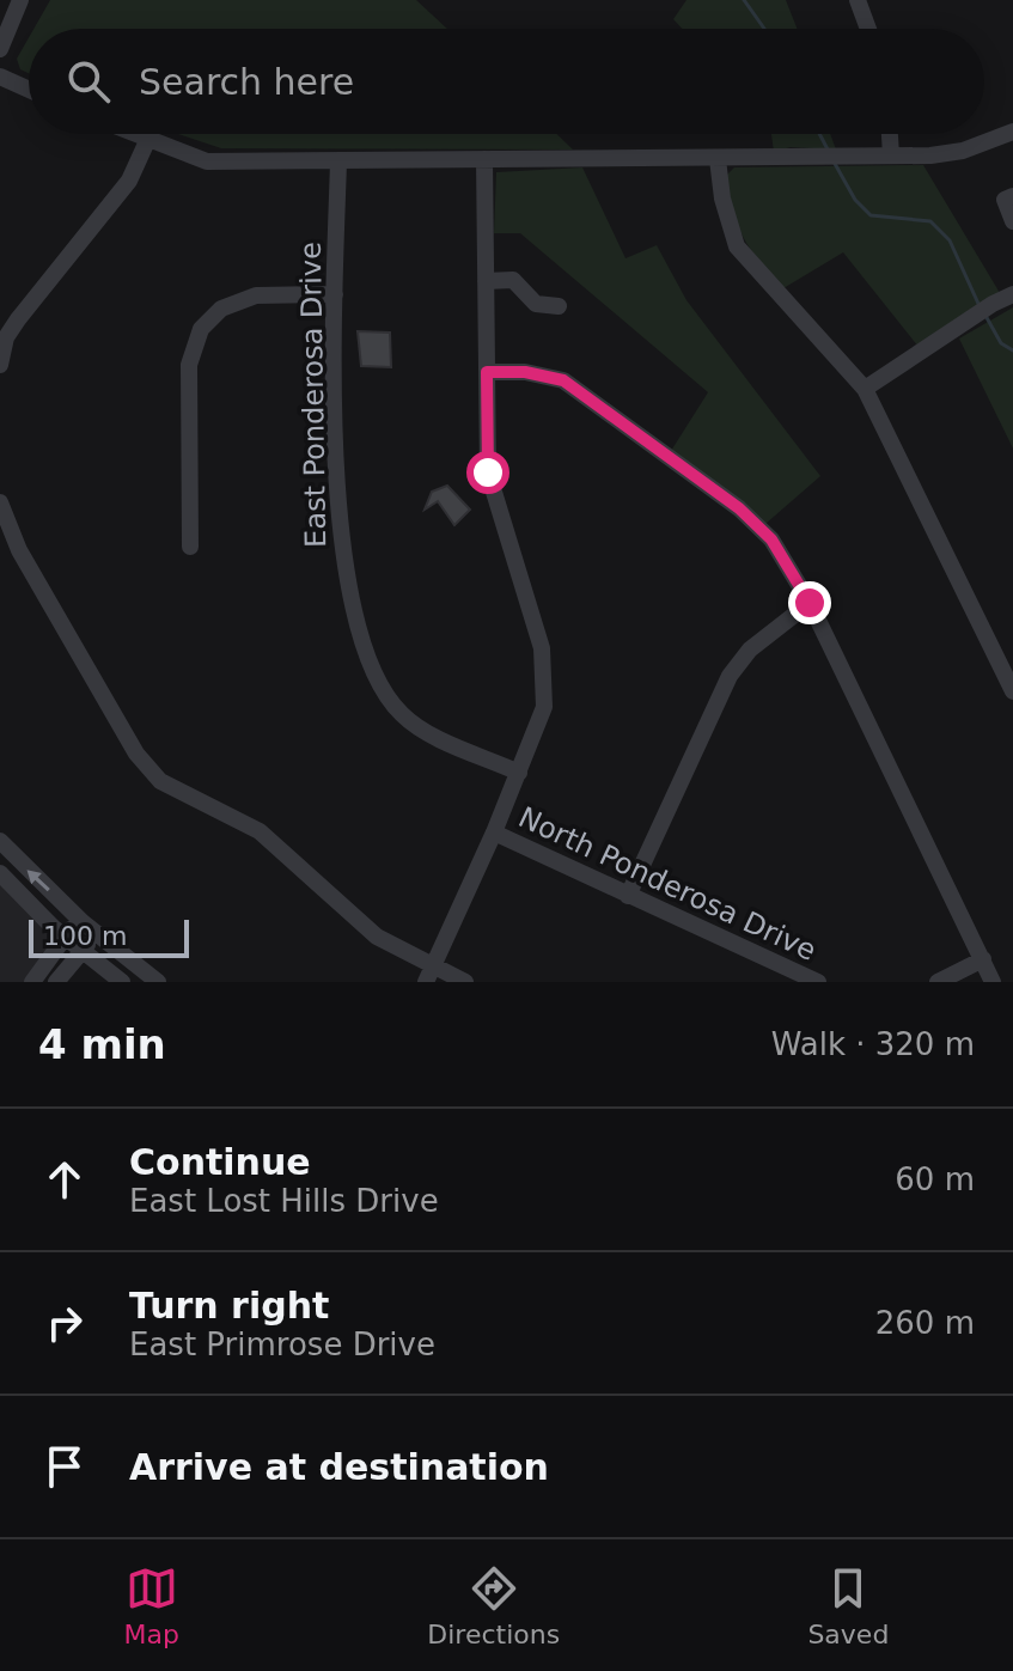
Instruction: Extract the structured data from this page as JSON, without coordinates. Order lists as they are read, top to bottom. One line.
{"streets":{"street":["East Ponderosa Drive","North Ponderosa Drive"]},"scale_bar":"100 m","page":{"search":"Search here","scale":"100 m","heading":["4 min","Walk · 320 m"],"list":[["Continue","East Lost Hills Drive","60 m"],["Turn right","East Primrose Drive","260 m"],"Arrive at destination"],"nav":["Map","Directions","Saved"]}}
